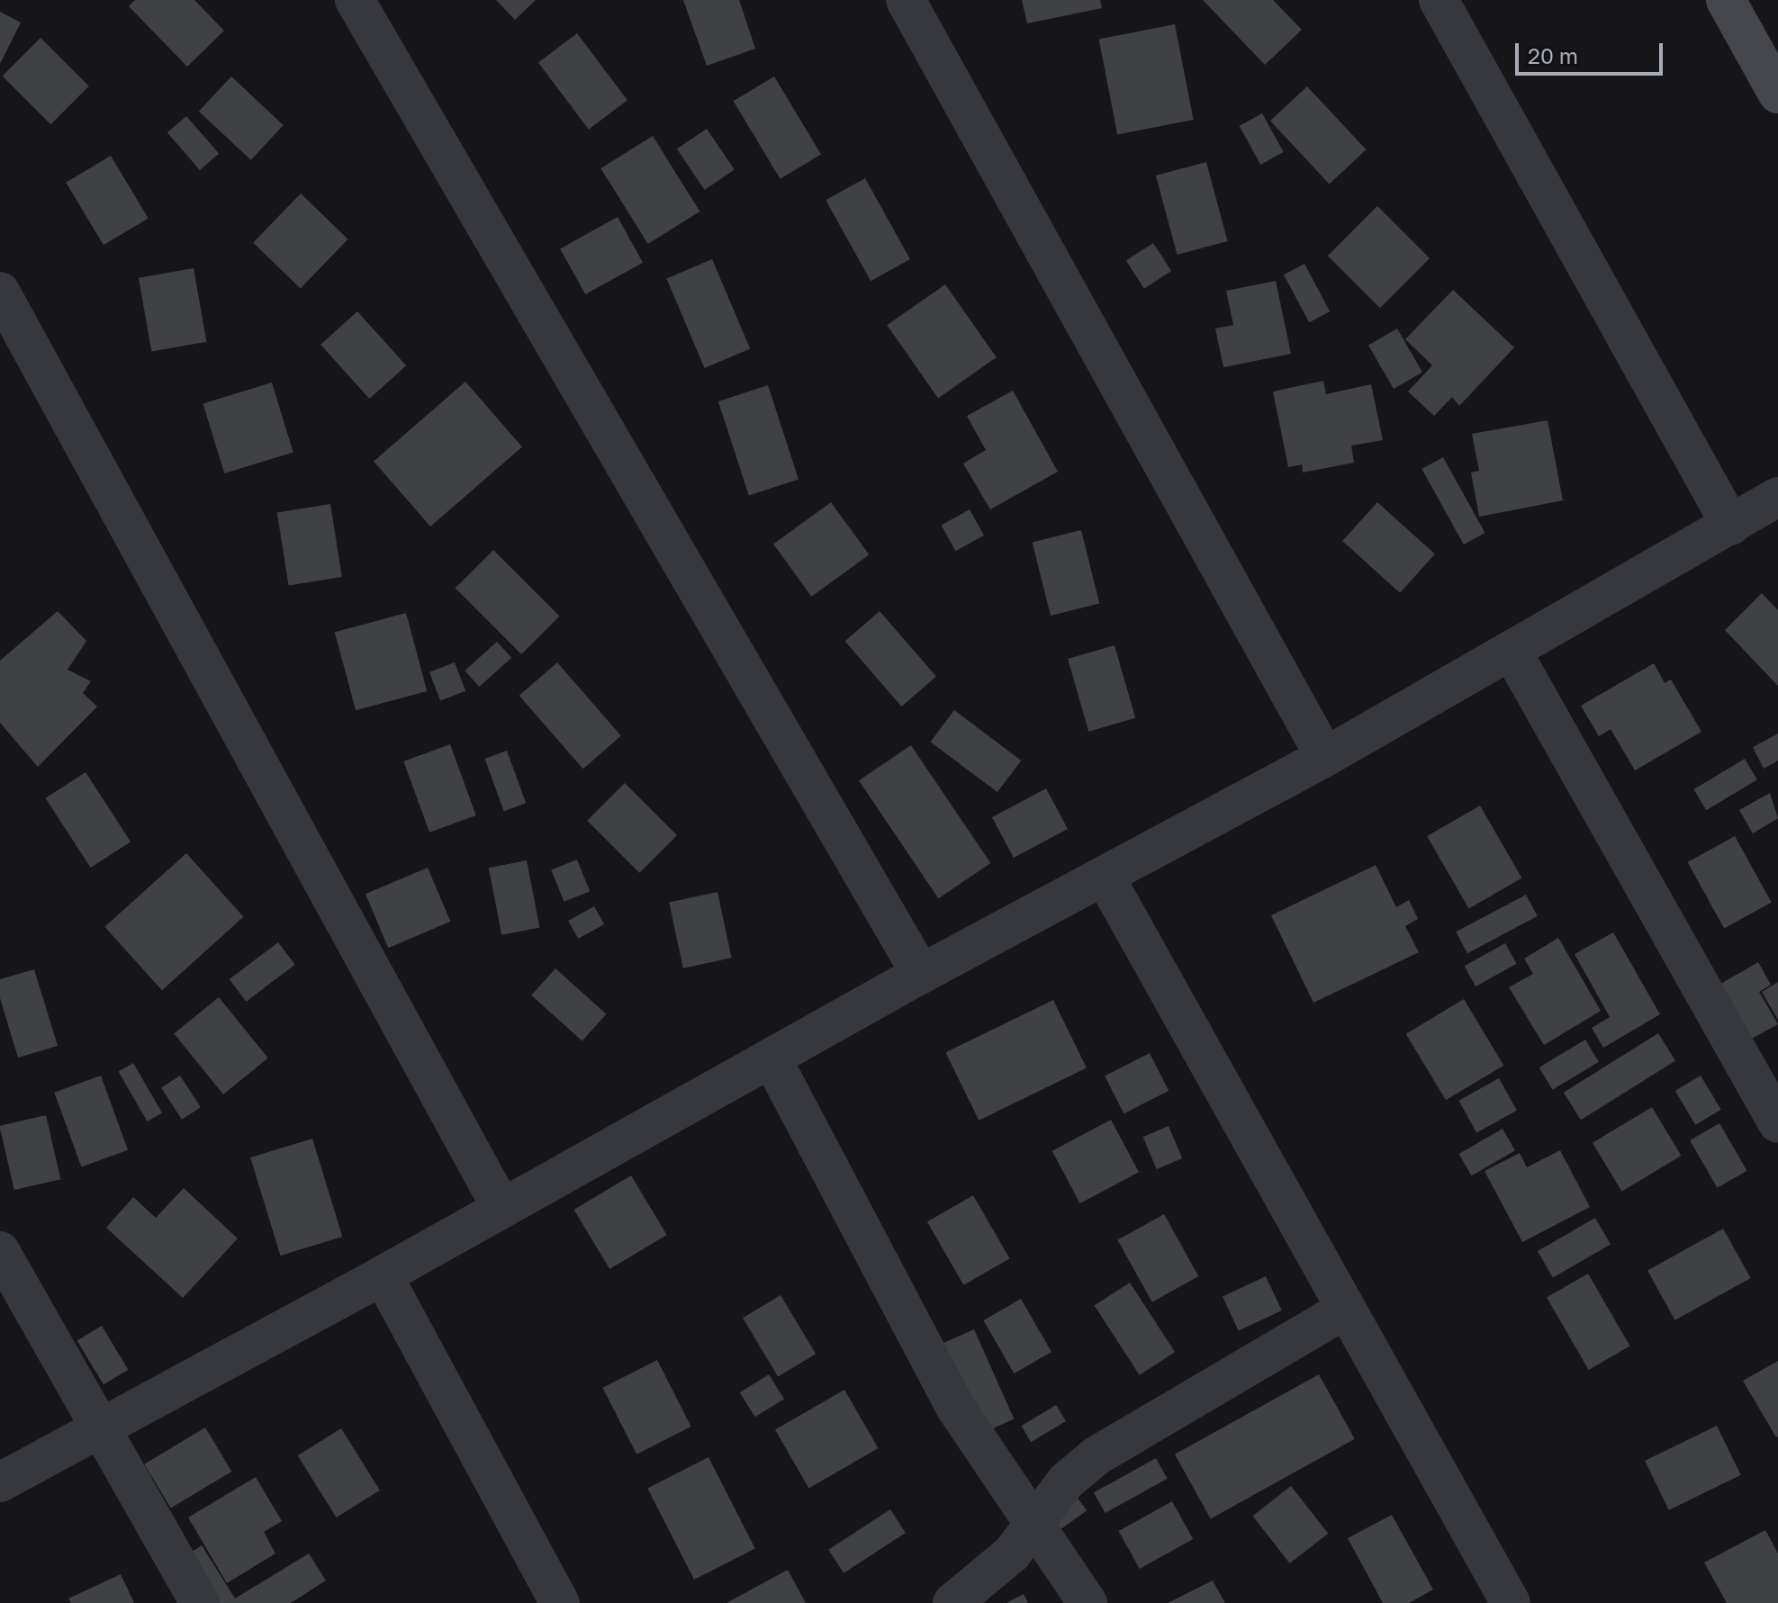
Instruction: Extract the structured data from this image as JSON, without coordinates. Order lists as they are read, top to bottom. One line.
{"scale_bar":"20 m"}
